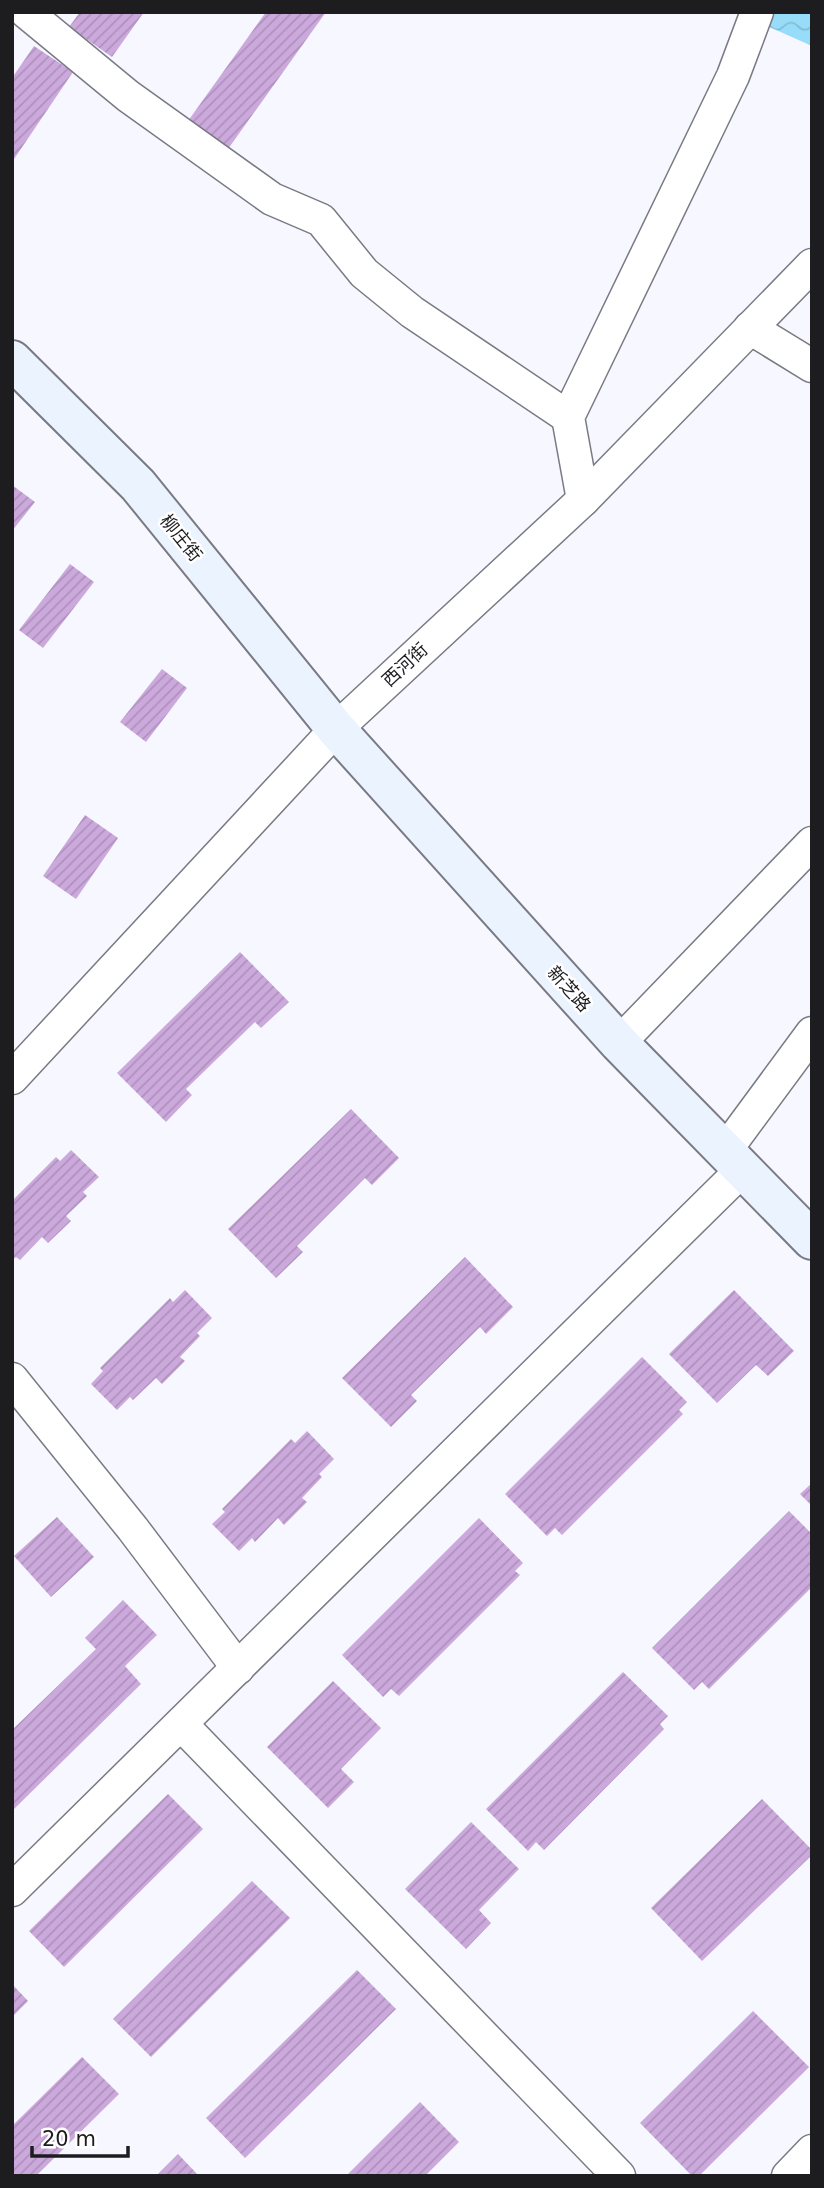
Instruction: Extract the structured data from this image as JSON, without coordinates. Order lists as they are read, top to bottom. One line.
{"streets":{"main road":["柳庄街","新芝路"],"street":["西河街"]},"crossings":[["柳庄街","西河街"],["柳庄街","新芝路"],["西河街","新芝路"]],"scale_bar":"20 m"}
